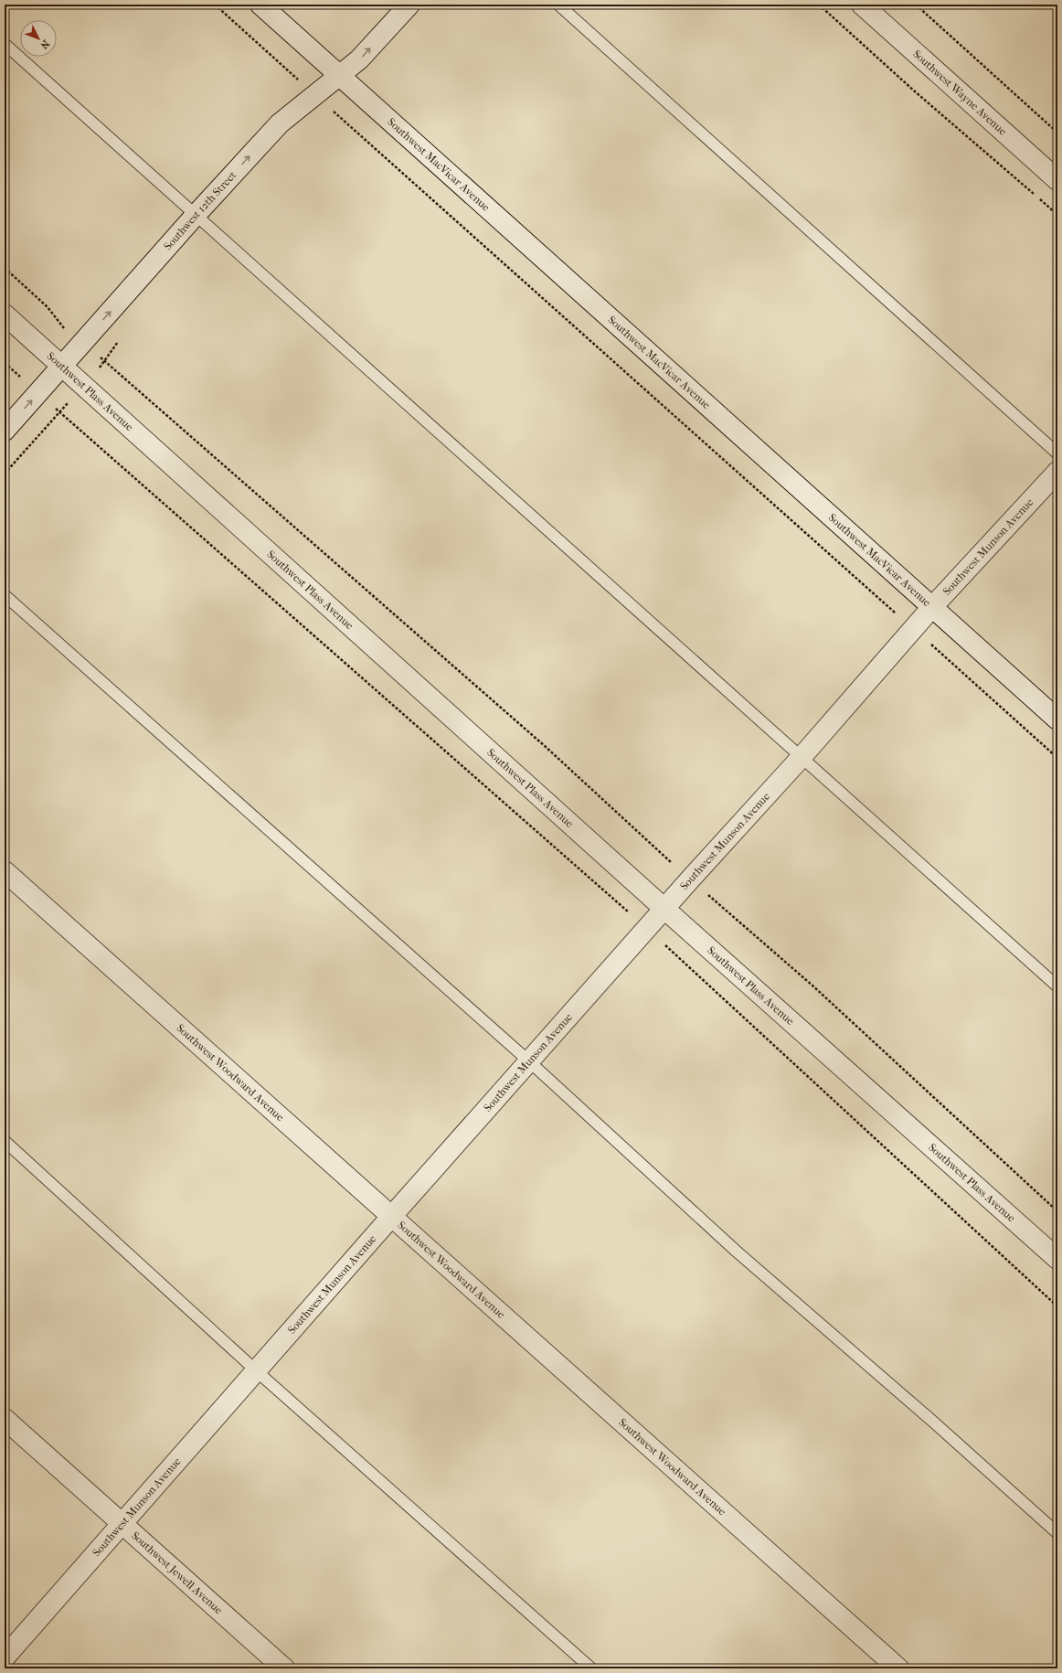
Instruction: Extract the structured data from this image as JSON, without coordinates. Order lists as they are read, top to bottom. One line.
{"streets":{"street":["Southwest Wayne Avenue","Southwest MacVicar Avenue","Southwest 12th Street","Southwest Plass Avenue","Southwest Munson Avenue","Southwest Woodward Avenue","Southwest Jewell Avenue"]},"crossings":[["Southwest MacVicar Avenue","Southwest 12th Street"],["Southwest MacVicar Avenue","Southwest Munson Avenue"],["Southwest 12th Street","Southwest Plass Avenue"],["Southwest Plass Avenue","Southwest Munson Avenue"],["Southwest Munson Avenue","Southwest Woodward Avenue"],["Southwest Munson Avenue","Southwest Jewell Avenue"]],"one_way":["Southwest 12th Street"],"north":"bottom right"}
